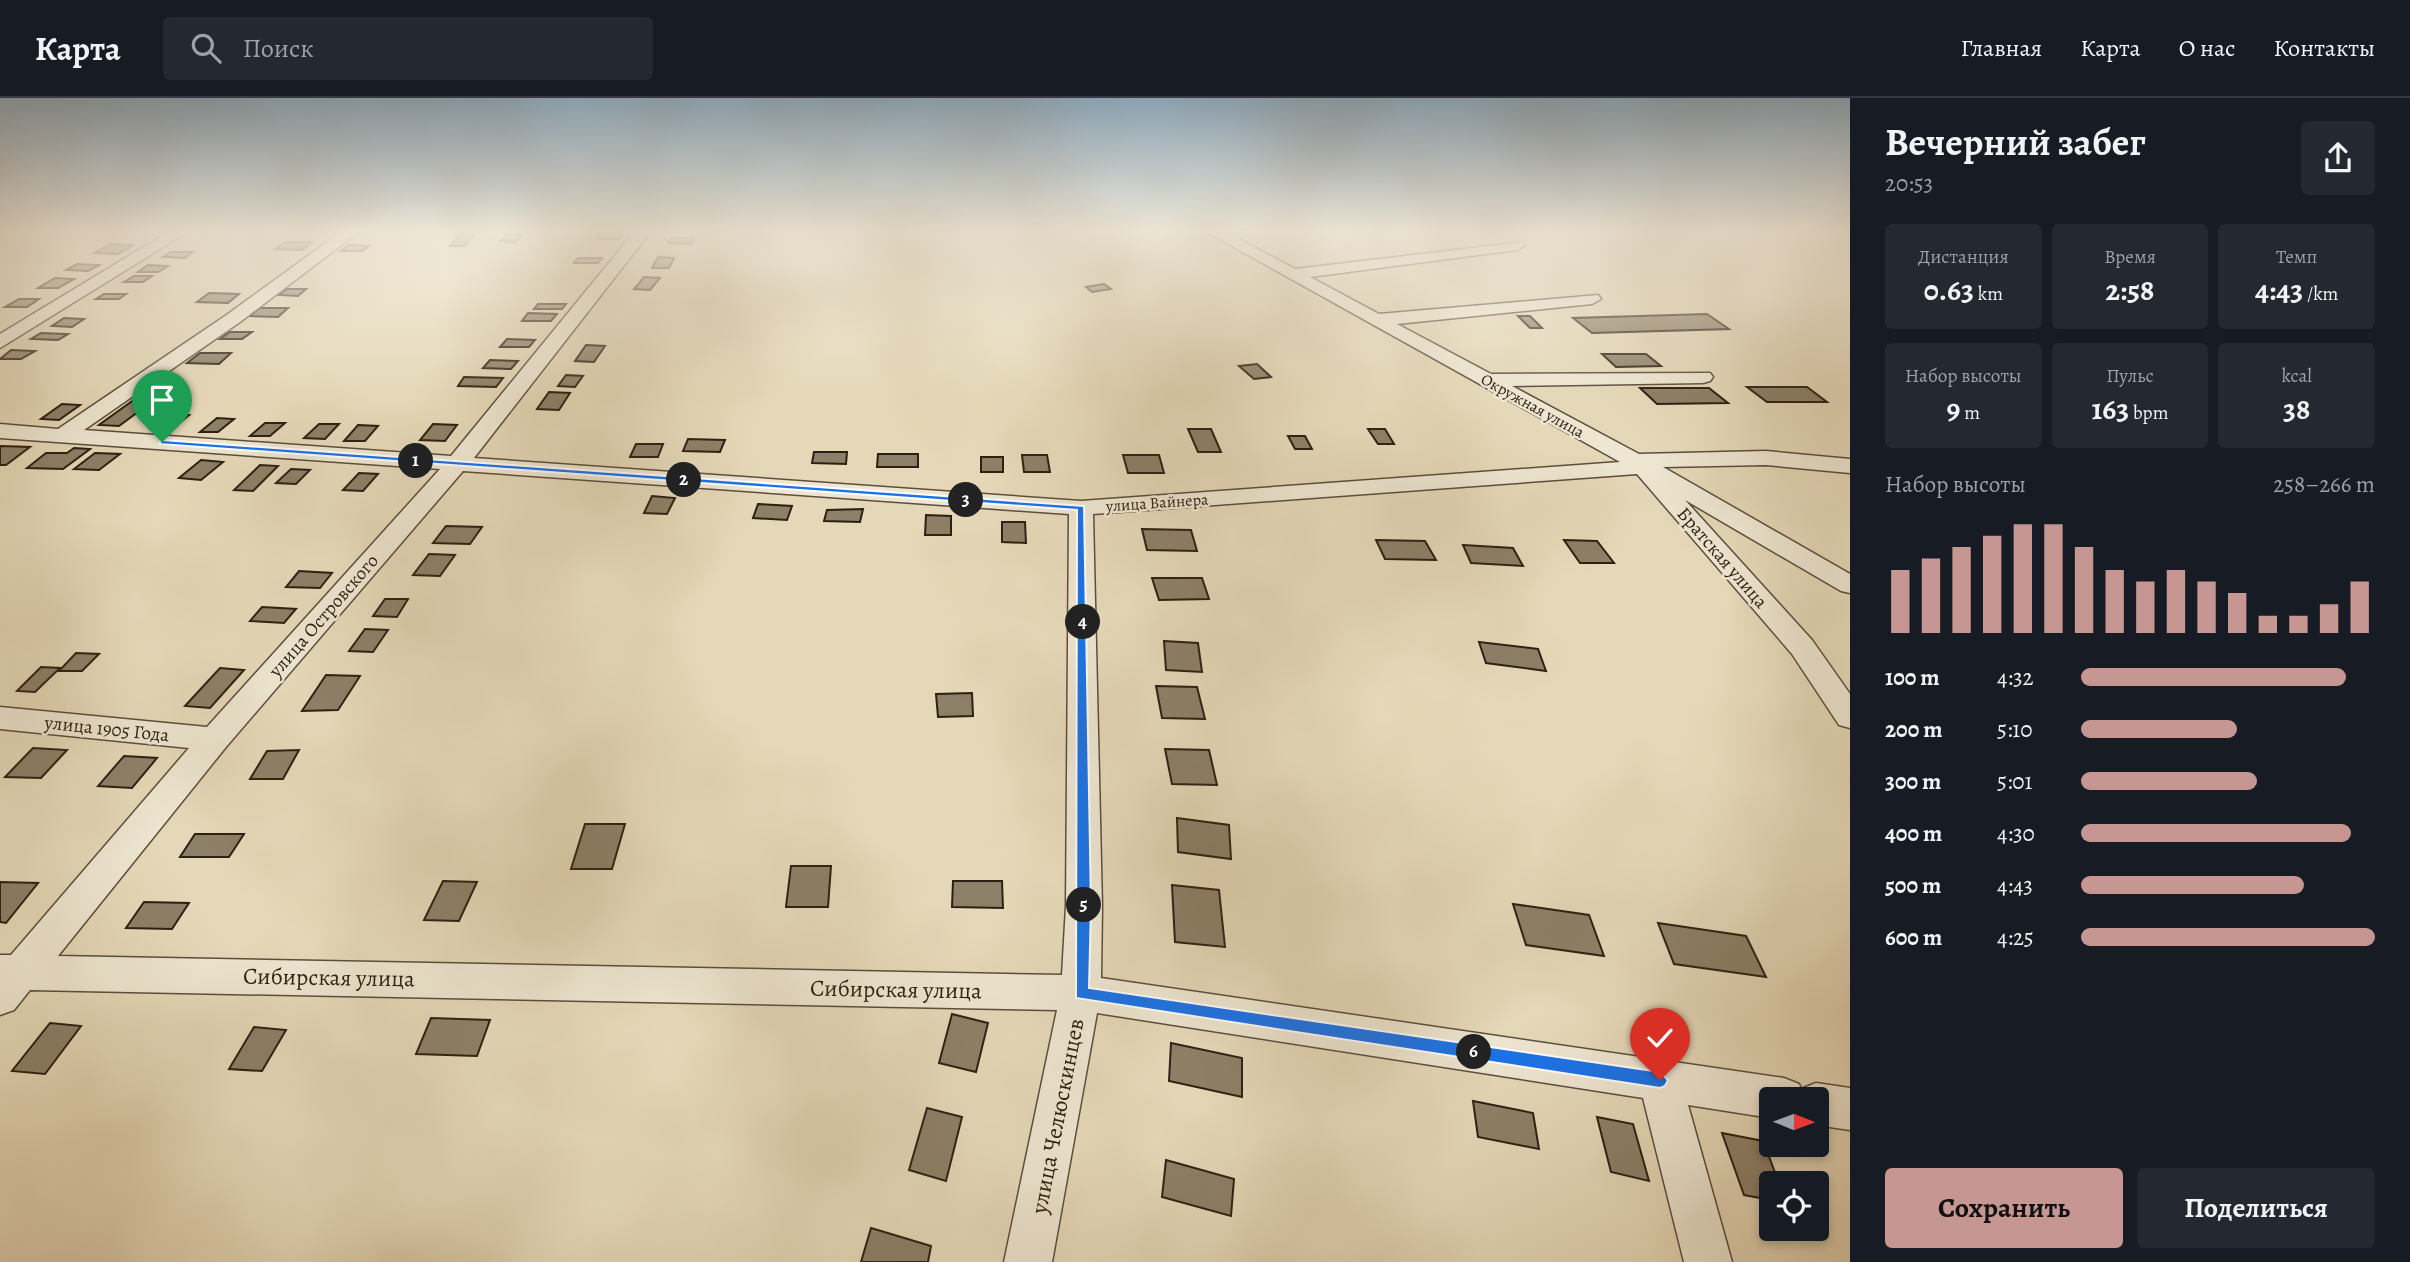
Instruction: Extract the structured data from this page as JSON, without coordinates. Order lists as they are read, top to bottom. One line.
{"streets":{"street":["Окружная улица","улица Вайнера","Братская улица","улица Островского","улица 1905 Года","Сибирская улица","улица Челюскинцев"]},"crossings":[["Окружная улица","улица Вайнера"],["Окружная улица","Братская улица"],["улица Вайнера","Братская улица"],["улица Вайнера","улица Островского"],["улица Вайнера","улица Челюскинцев"],["улица Островского","улица 1905 Года"],["улица Островского","Сибирская улица"],["Сибирская улица","улица Челюскинцев"]],"north":"right","page":{"header":"Карта","search":"Поиск","nav":["Главная","Карта","О нас","Контакты"],"heading":["Вечерний забег","20:53"],"stats":[["Дистанция","0.63 km"],["Время","2:58"],["Темп","4:43 /km"],["Набор высоты","9 m"],["Пульс","163 bpm"],["kcal","38"]],"pins":["1","2","3","4","5","6"],"chart":["Набор высоты","258–266 m"],"list":[{"name":"100 m","note":"4:32"},{"name":"200 m","note":"5:10"},{"name":"300 m","note":"5:01"},{"name":"400 m","note":"4:30"},{"name":"500 m","note":"4:43"},{"name":"600 m","note":"4:25"}],"buttons":["Сохранить","Поделиться"]}}
